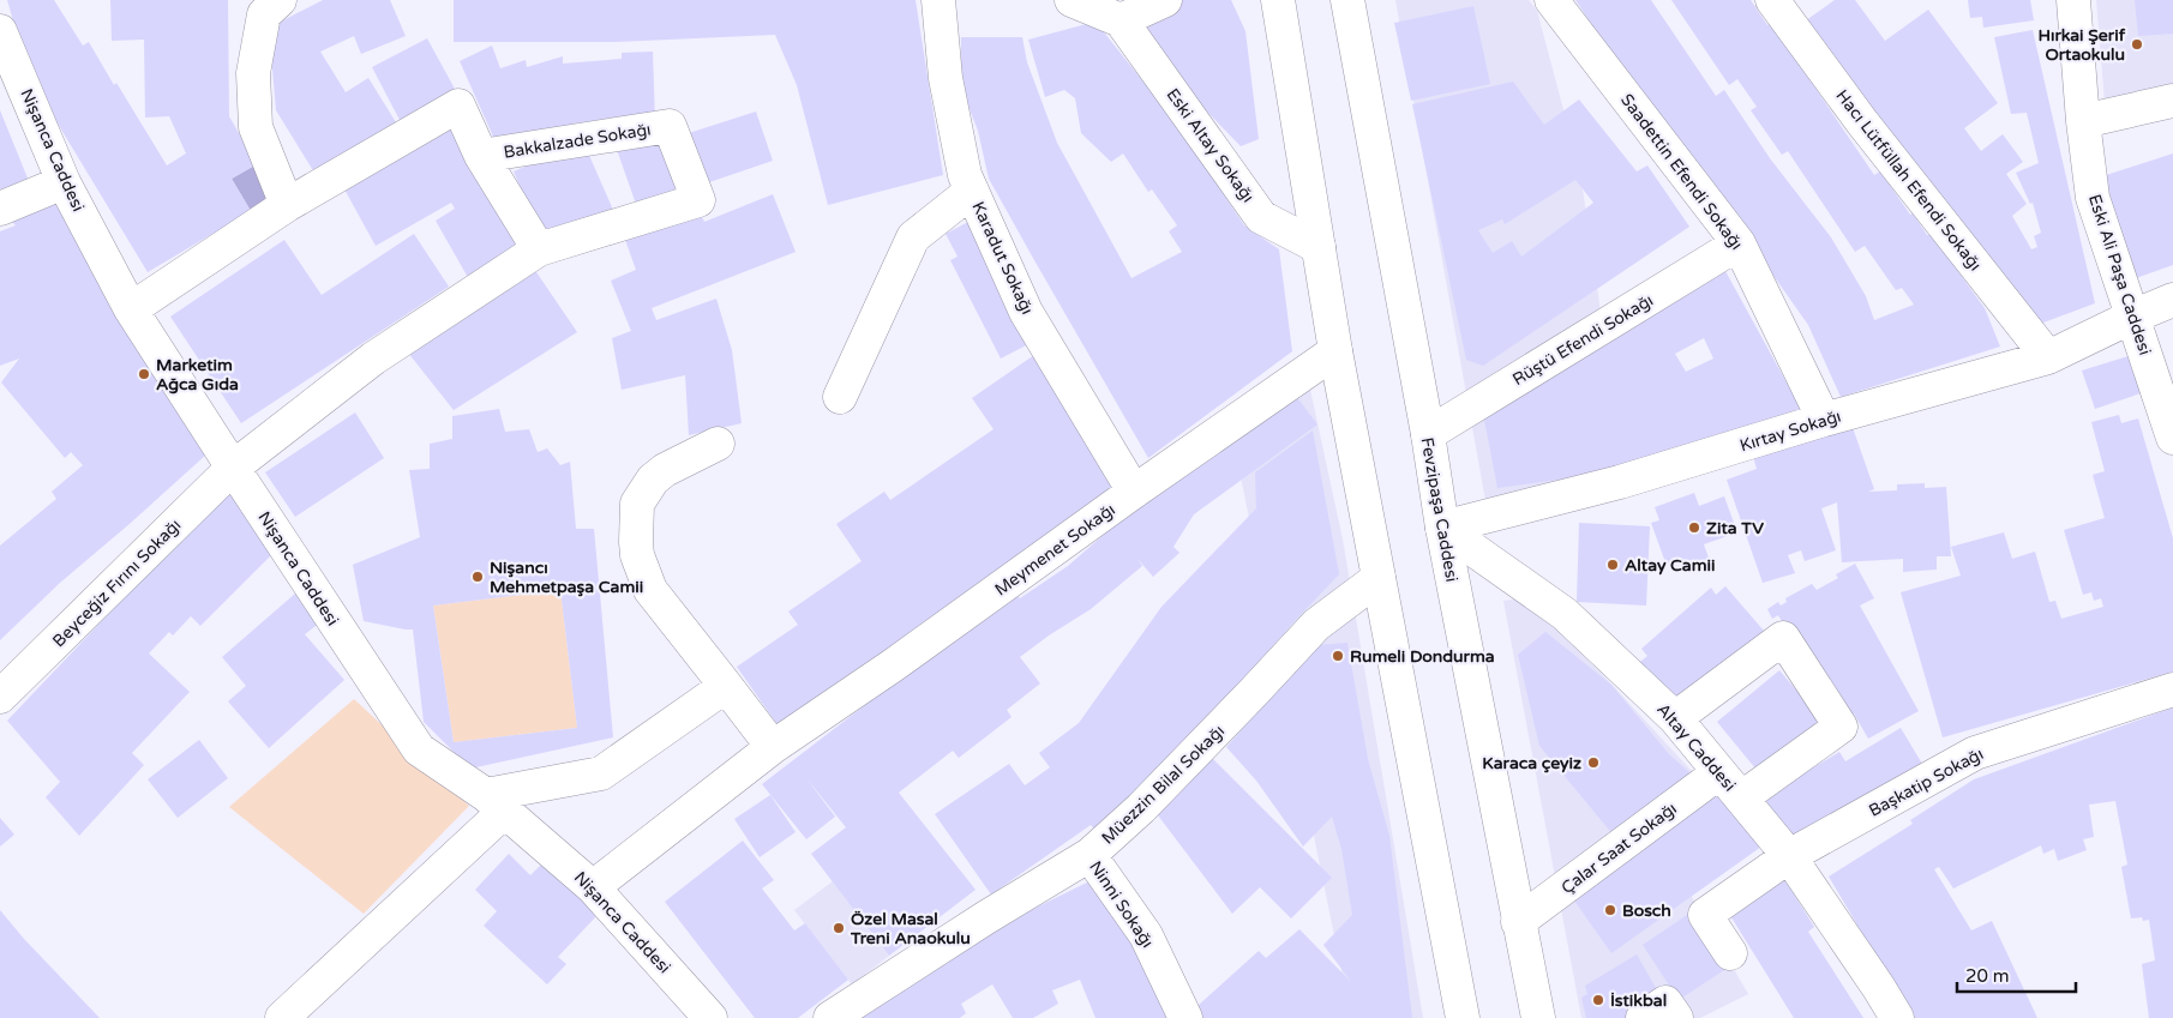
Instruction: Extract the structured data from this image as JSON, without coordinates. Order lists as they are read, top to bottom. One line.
{"streets":{"street":["Bakkalzade Sokağı","Eski Altay Sokağı","Nişanca Caddesi","Saadettin Efendi Sokağı","Hacı Lütfüllah Efendi Sokağı","Karadut Sokağı","Eski Ali Paşa Caddesi","Rüştü Efendi Sokağı","Kırtay Sokağı","Fevzipaşa Caddesi","Meymenet Sokağı","Beyceğiz Fırını Sokağı","Altay Caddesi","Başkatip Sokağı","Müezzin Bilal Sokağı","Çalar Saat Sokağı","Ninni Sokağı"]},"crossings":[["Bakkalzade Sokağı","Nişanca Caddesi"],["Bakkalzade Sokağı","Beyceğiz Fırını Sokağı"],["Nişanca Caddesi","Meymenet Sokağı"],["Nişanca Caddesi","Beyceğiz Fırını Sokağı"],["Saadettin Efendi Sokağı","Rüştü Efendi Sokağı"],["Saadettin Efendi Sokağı","Kırtay Sokağı"],["Hacı Lütfüllah Efendi Sokağı","Kırtay Sokağı"],["Karadut Sokağı","Meymenet Sokağı"],["Eski Ali Paşa Caddesi","Kırtay Sokağı"],["Rüştü Efendi Sokağı","Fevzipaşa Caddesi"],["Kırtay Sokağı","Fevzipaşa Caddesi"],["Kırtay Sokağı","Altay Caddesi"],["Fevzipaşa Caddesi","Altay Caddesi"],["Fevzipaşa Caddesi","Çalar Saat Sokağı"],["Altay Caddesi","Başkatip Sokağı"],["Altay Caddesi","Çalar Saat Sokağı"],["Müezzin Bilal Sokağı","Ninni Sokağı"]],"places":["Hırkai Şerif Ortaokulu","Marketim Ağca Gıda","Zita TV","Altay Camii","Nişancı Mehmetpaşa Camii","Rumeli Dondurma","Karaca çeyiz","Bosch","Özel Masal Treni Anaokulu","İstikbal"],"scale_bar":"20 m"}
